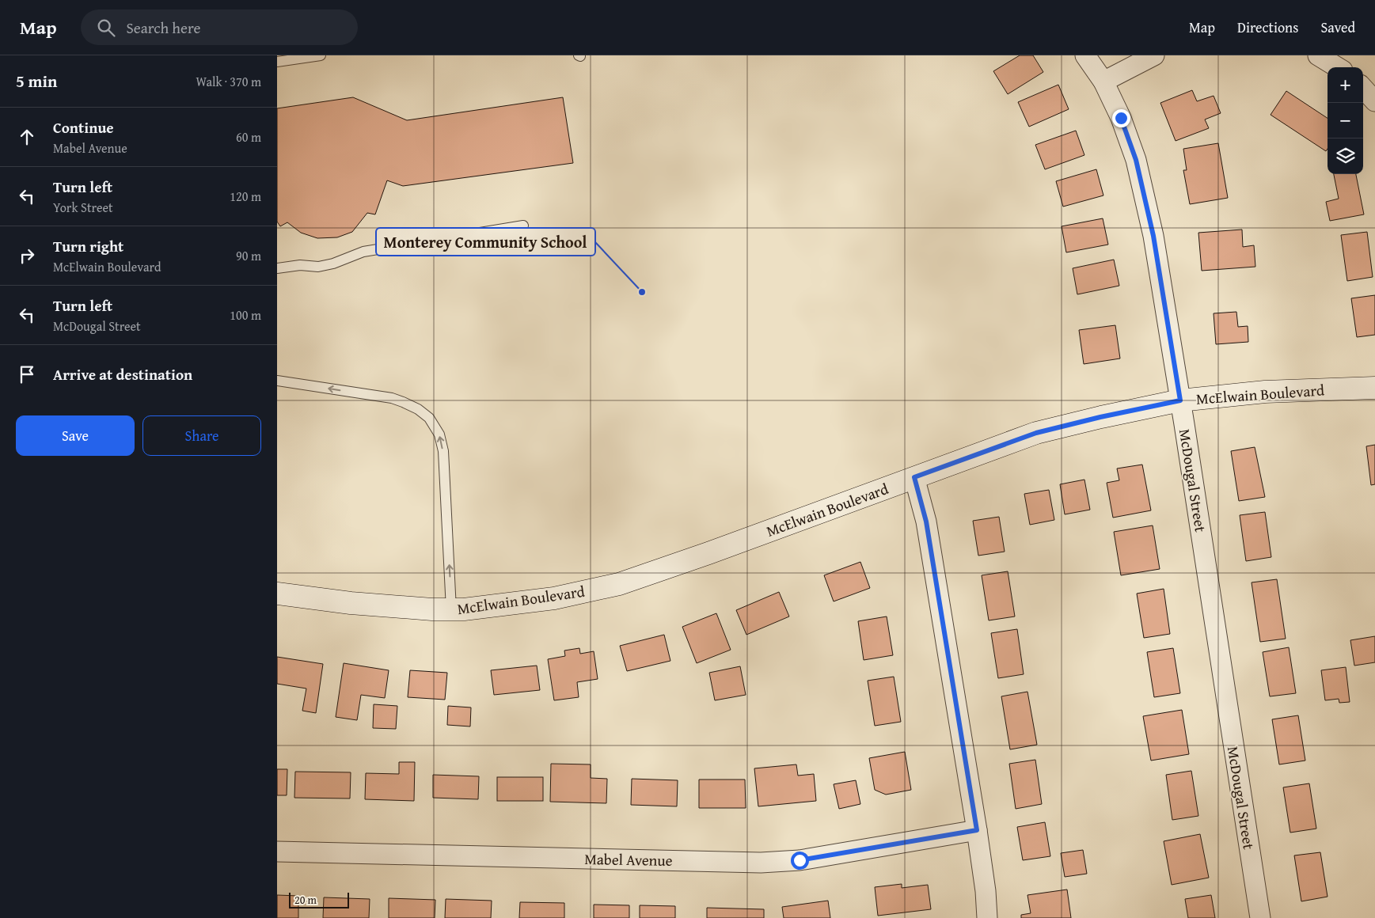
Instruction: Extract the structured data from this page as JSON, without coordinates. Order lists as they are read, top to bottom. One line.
{"streets":{"street":["McElwain Boulevard","McDougal Street","Mabel Avenue"]},"crossings":[["McElwain Boulevard","McDougal Street"]],"places":["Monterey Community School"],"scale_bar":"20 m","page":{"header":"Map","search":"Search here","nav":["Map","Directions","Saved"],"heading":["5 min","Walk · 370 m"],"map_buttons":["+","−"],"list":[["Continue","Mabel Avenue","60 m"],["Turn left","York Street","120 m"],["Turn right","McElwain Boulevard","90 m"],["Turn left","McDougal Street","100 m"],"Arrive at destination"],"buttons":["Save","Share"],"scale":"20 m"}}
